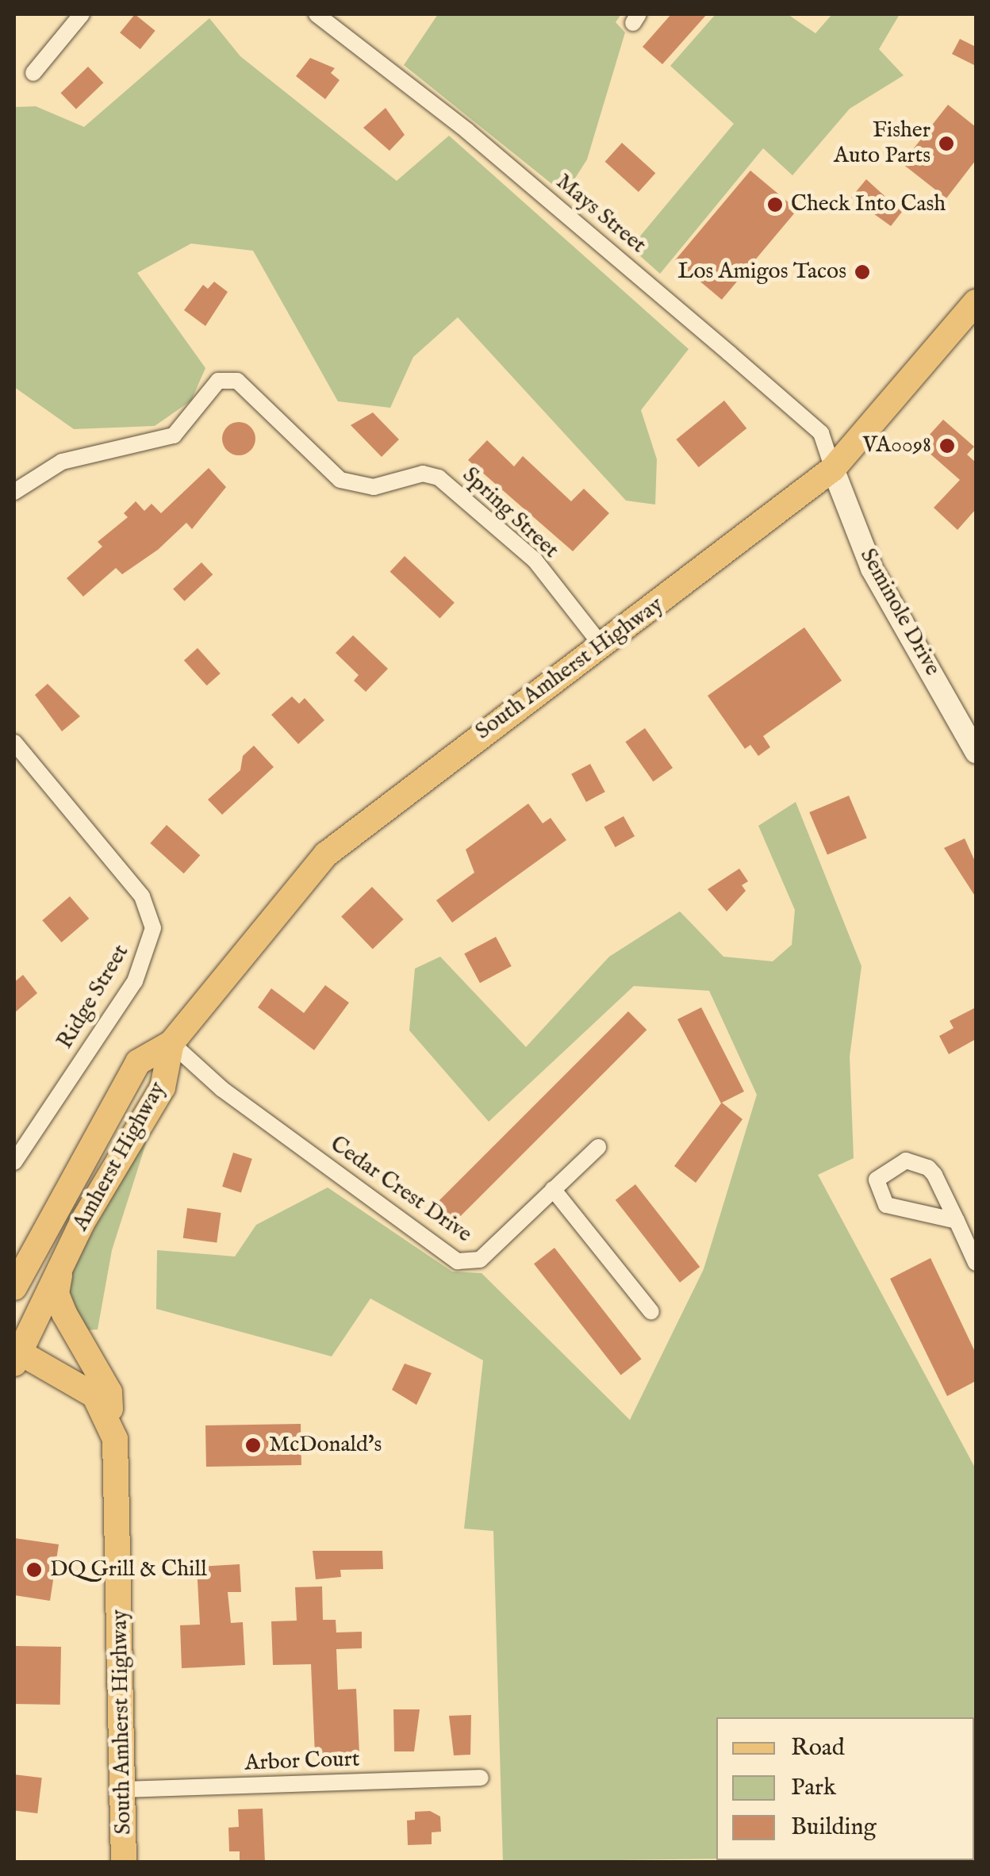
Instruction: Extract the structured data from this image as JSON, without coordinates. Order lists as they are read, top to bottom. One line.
{"streets":{"main road":["South Amherst Highway","Amherst Highway"],"street":["Mays Street","Spring Street","Seminole Drive","Ridge Street","Cedar Crest Drive","Arbor Court"]},"crossings":[["Mays Street","Seminole Drive"],["Mays Street","South Amherst Highway"],["Spring Street","South Amherst Highway"],["Seminole Drive","South Amherst Highway"],["South Amherst Highway","Amherst Highway"],["South Amherst Highway","Cedar Crest Drive"],["South Amherst Highway","Arbor Court"],["Amherst Highway","Cedar Crest Drive"]],"places":["Fisher Auto Parts","Check Into Cash","Los Amigos Tacos","VA0098","McDonald's","DQ Grill & Chill"],"legend":["Road","Park","Building"]}
